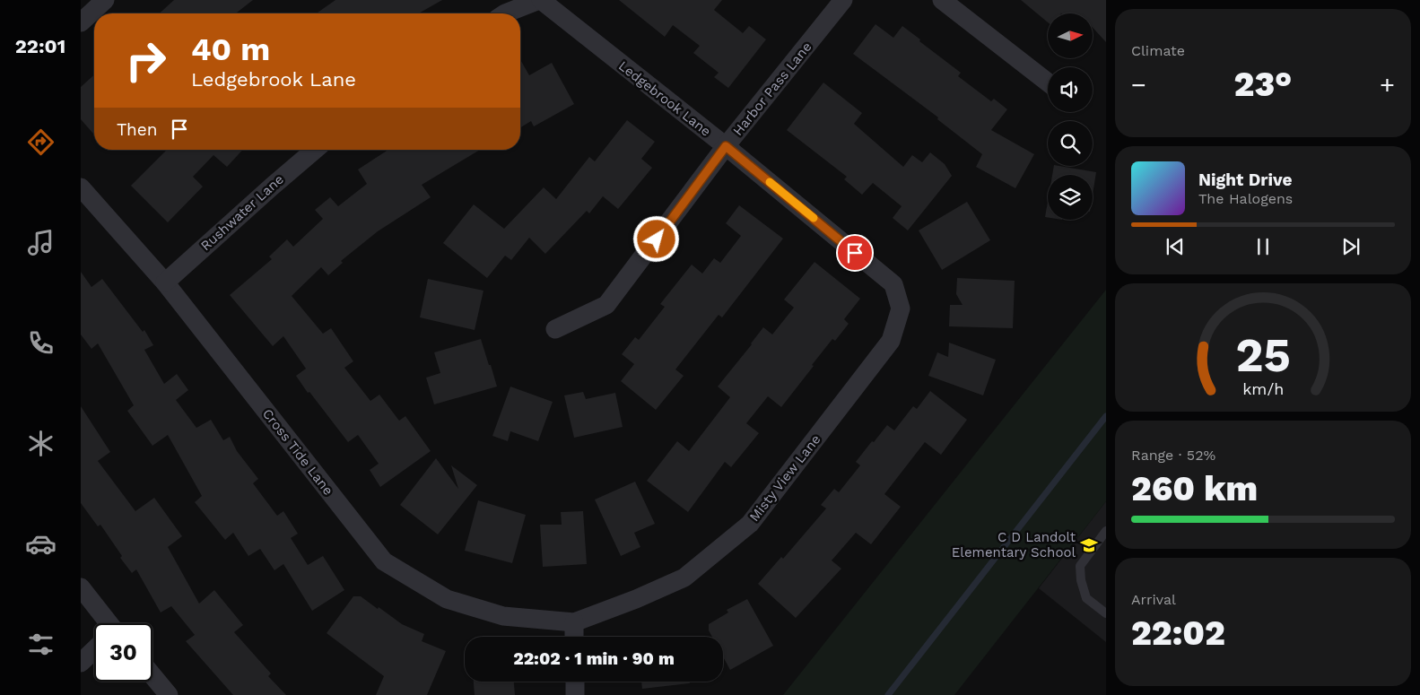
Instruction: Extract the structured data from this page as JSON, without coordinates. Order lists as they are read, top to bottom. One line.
{"streets":{"street":["Harbor Pass Lane","Ledgebrook Lane","Rushwater Lane","Cross Tide Lane","Misty View Lane"]},"crossings":[["Harbor Pass Lane","Ledgebrook Lane"],["Ledgebrook Lane","Misty View Lane"],["Rushwater Lane","Cross Tide Lane"],["Cross Tide Lane","Misty View Lane"]],"places":{"school or university":["C D Landolt Elementary School"]},"north":"right","page":{"tabs":"22:01","tile":["Climate",["Range · 52%","260 km"],["Arrival","22:02"]],"turn":["40 m","Ledgebrook Lane"],"heat":["−","23°","+"],"then":"Then","song":["Night Drive","The Halogens"],"limit":"30","trip":"22:02 · 1 min · 90 m","gauge":["25","km/h"]}}
